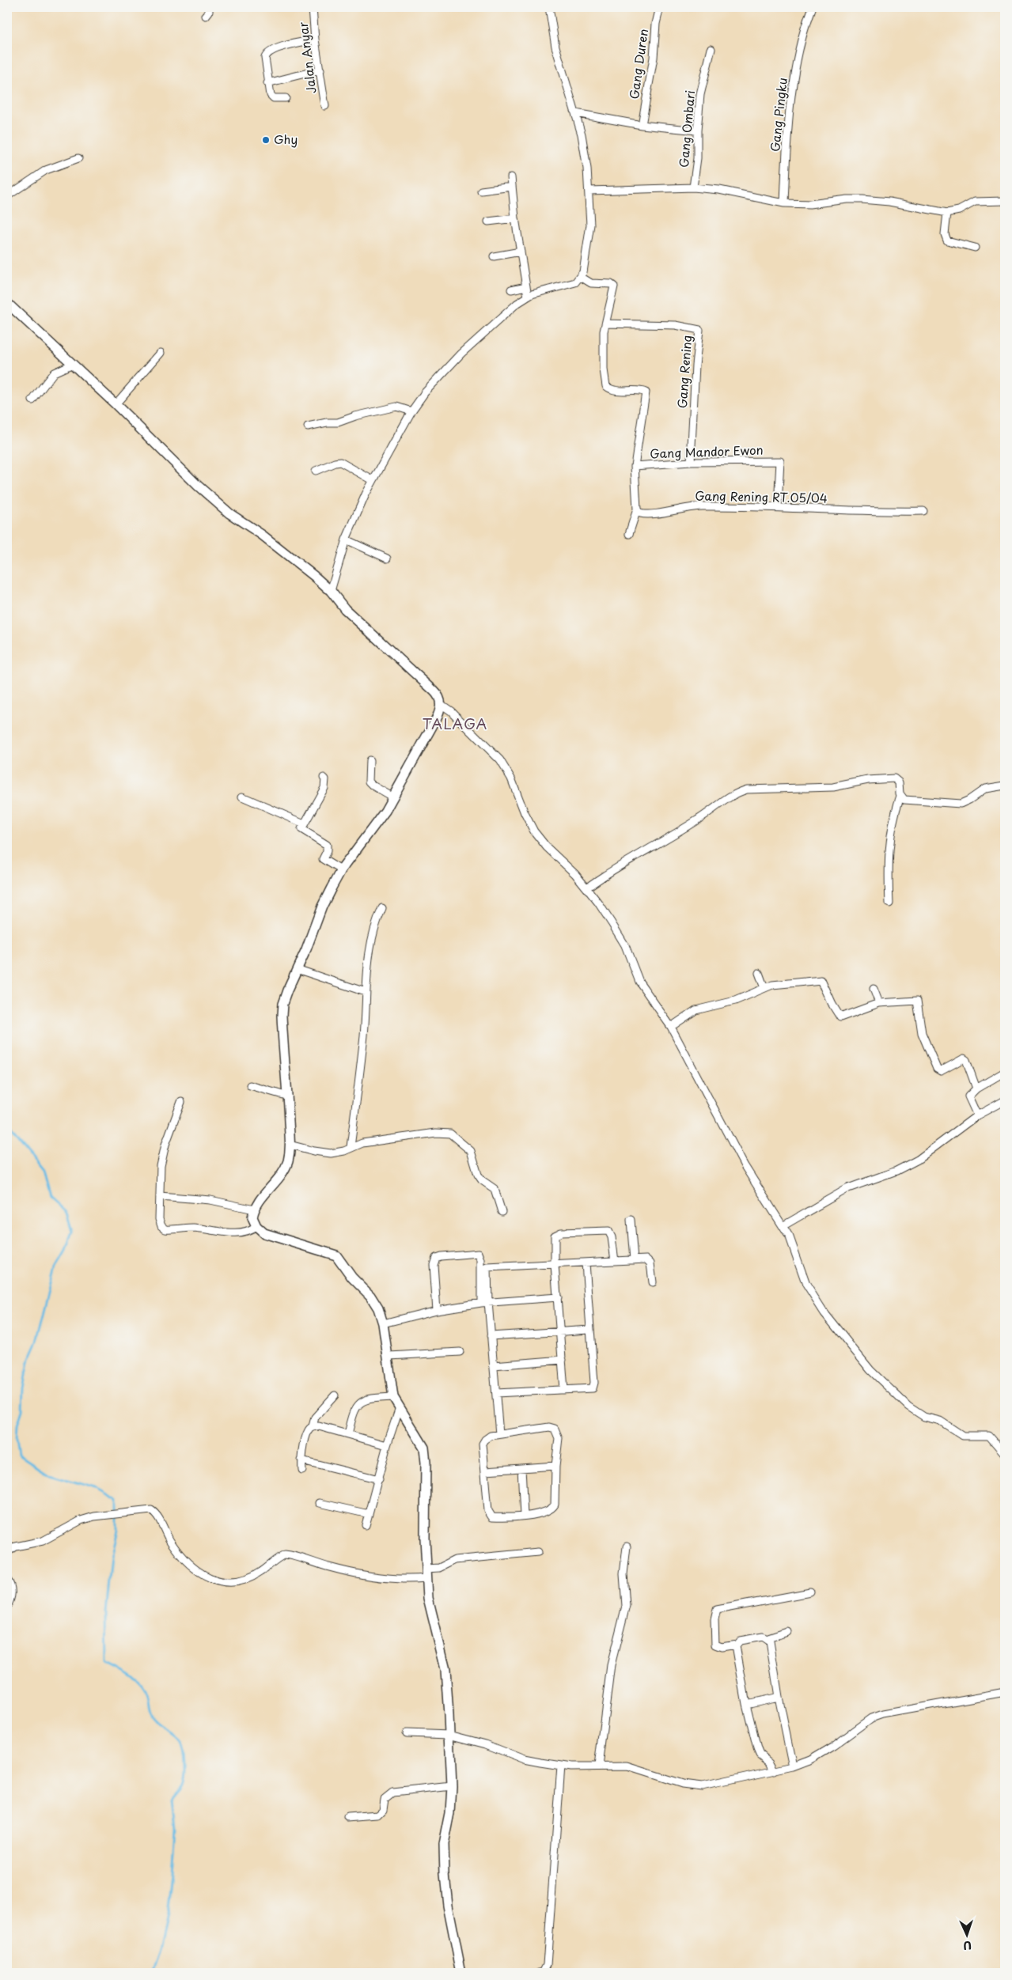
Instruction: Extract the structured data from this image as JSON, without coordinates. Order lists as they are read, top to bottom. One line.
{"streets":{"street":["Jalan Anyar","Gang Duren","Gang Pingku","Gang Ombari","Gang Rening","Gang Mandor Ewon","Gang Rening RT.05/04"]},"crossings":[["Gang Rening","Gang Mandor Ewon"],["Gang Mandor Ewon","Gang Rening RT.05/04"]],"districts":["TALAGA"],"places":["Ghy"],"north":"bottom"}
